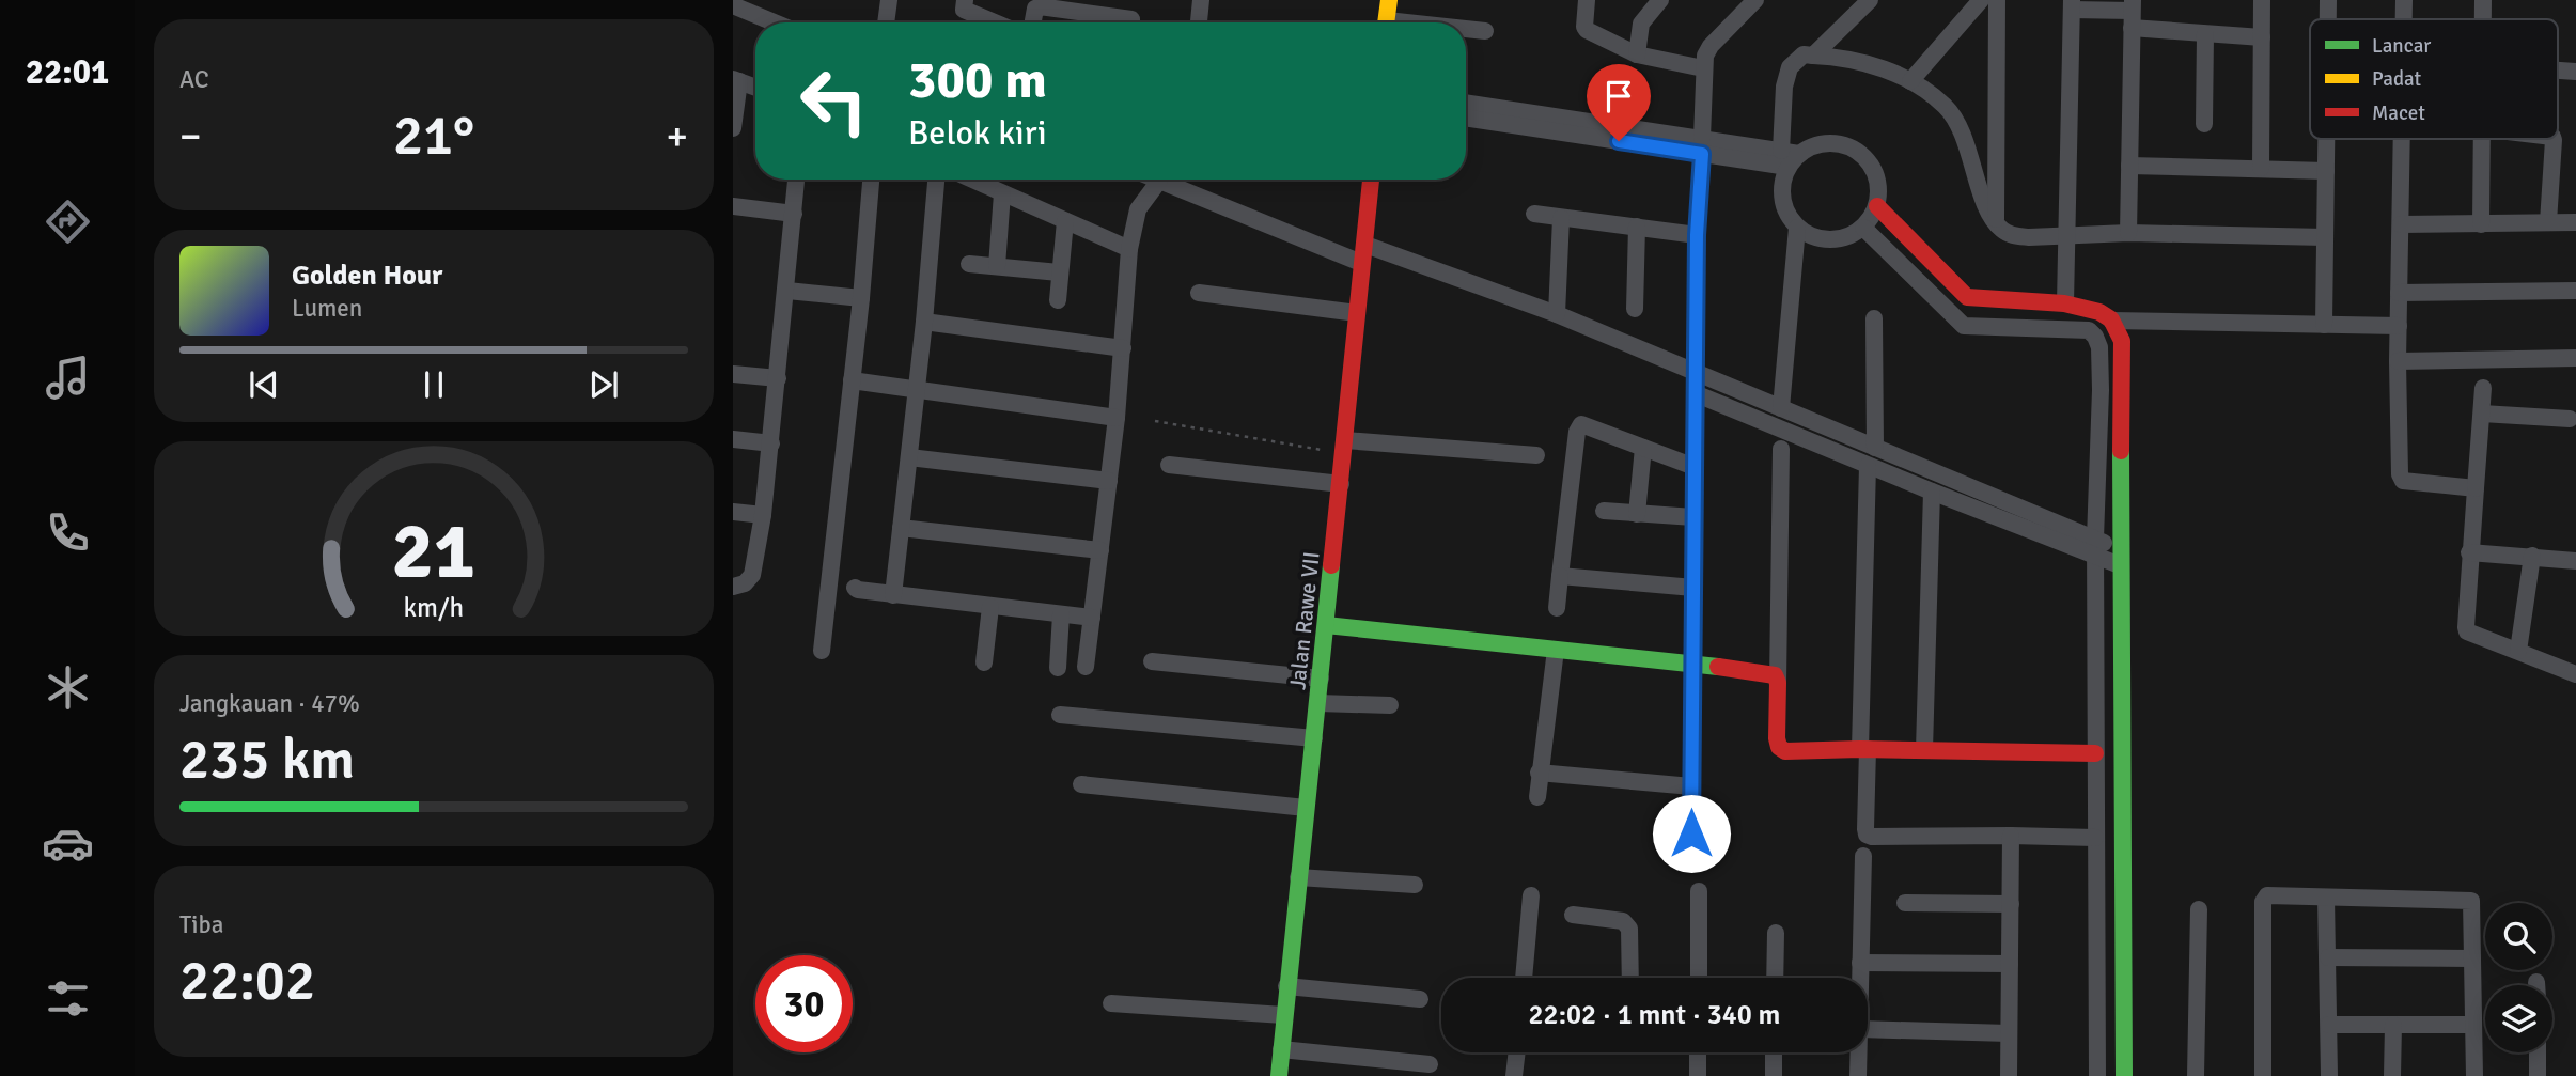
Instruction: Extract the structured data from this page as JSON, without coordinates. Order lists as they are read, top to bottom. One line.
{"streets":{"street":["Jalan Rawe VII"]},"legend":["Lancar","Padat","Macet"],"page":{"tabs":"22:01","tile":["AC",["Jangkauan · 47%","235 km"],["Tiba","22:02"]],"turn":["300 m","Belok kiri"],"heat":["−","21°","+"],"song":["Golden Hour","Lumen"],"limit":"30","trip":"22:02 · 1 mnt · 340 m","gauge":["21","km/h"]}}
